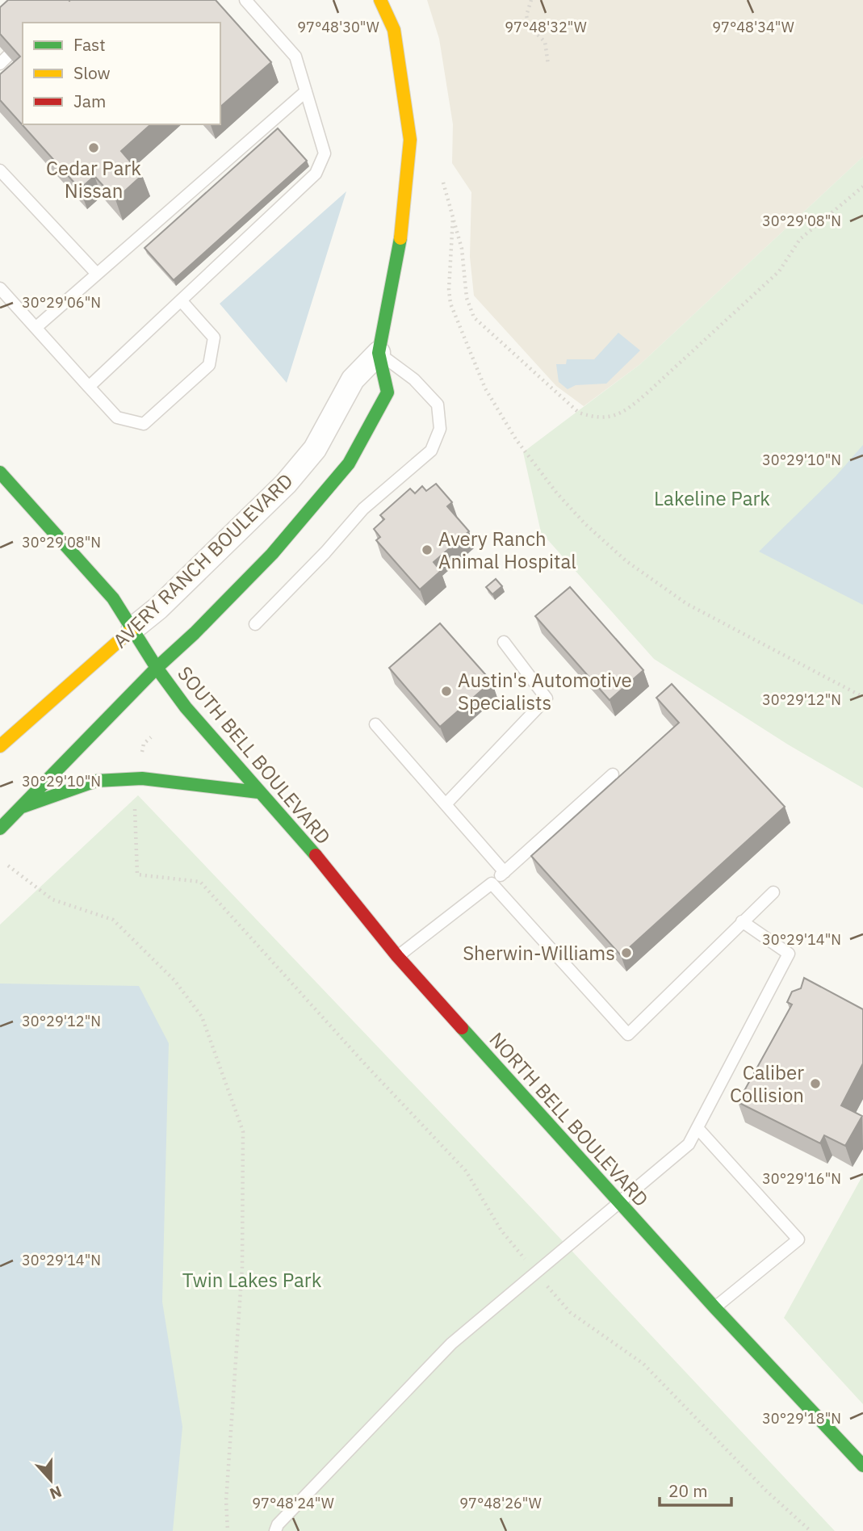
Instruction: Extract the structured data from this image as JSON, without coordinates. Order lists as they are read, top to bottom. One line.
{"streets":{"main road":["AVERY RANCH BOULEVARD","SOUTH BELL BOULEVARD","NORTH BELL BOULEVARD"]},"crossings":[["AVERY RANCH BOULEVARD","SOUTH BELL BOULEVARD"],["SOUTH BELL BOULEVARD","NORTH BELL BOULEVARD"]],"parks":["Lakeline Park","Twin Lakes Park"],"places":["Cedar Park Nissan","Avery Ranch Animal Hospital","Austin's Automotive Specialists","Sherwin-Williams","Caliber Collision"],"legend":["Fast","Slow","Jam"],"scale_bar":"20 m","north":"bottom","coordinates":["97°48'30\"W","97°48'32\"W","97°48'34\"W","30°29'08\"N","30°29'06\"N","30°29'10\"N","30°29'12\"N","30°29'14\"N","30°29'16\"N","30°29'18\"N","97°48'24\"W","97°48'26\"W"]}
